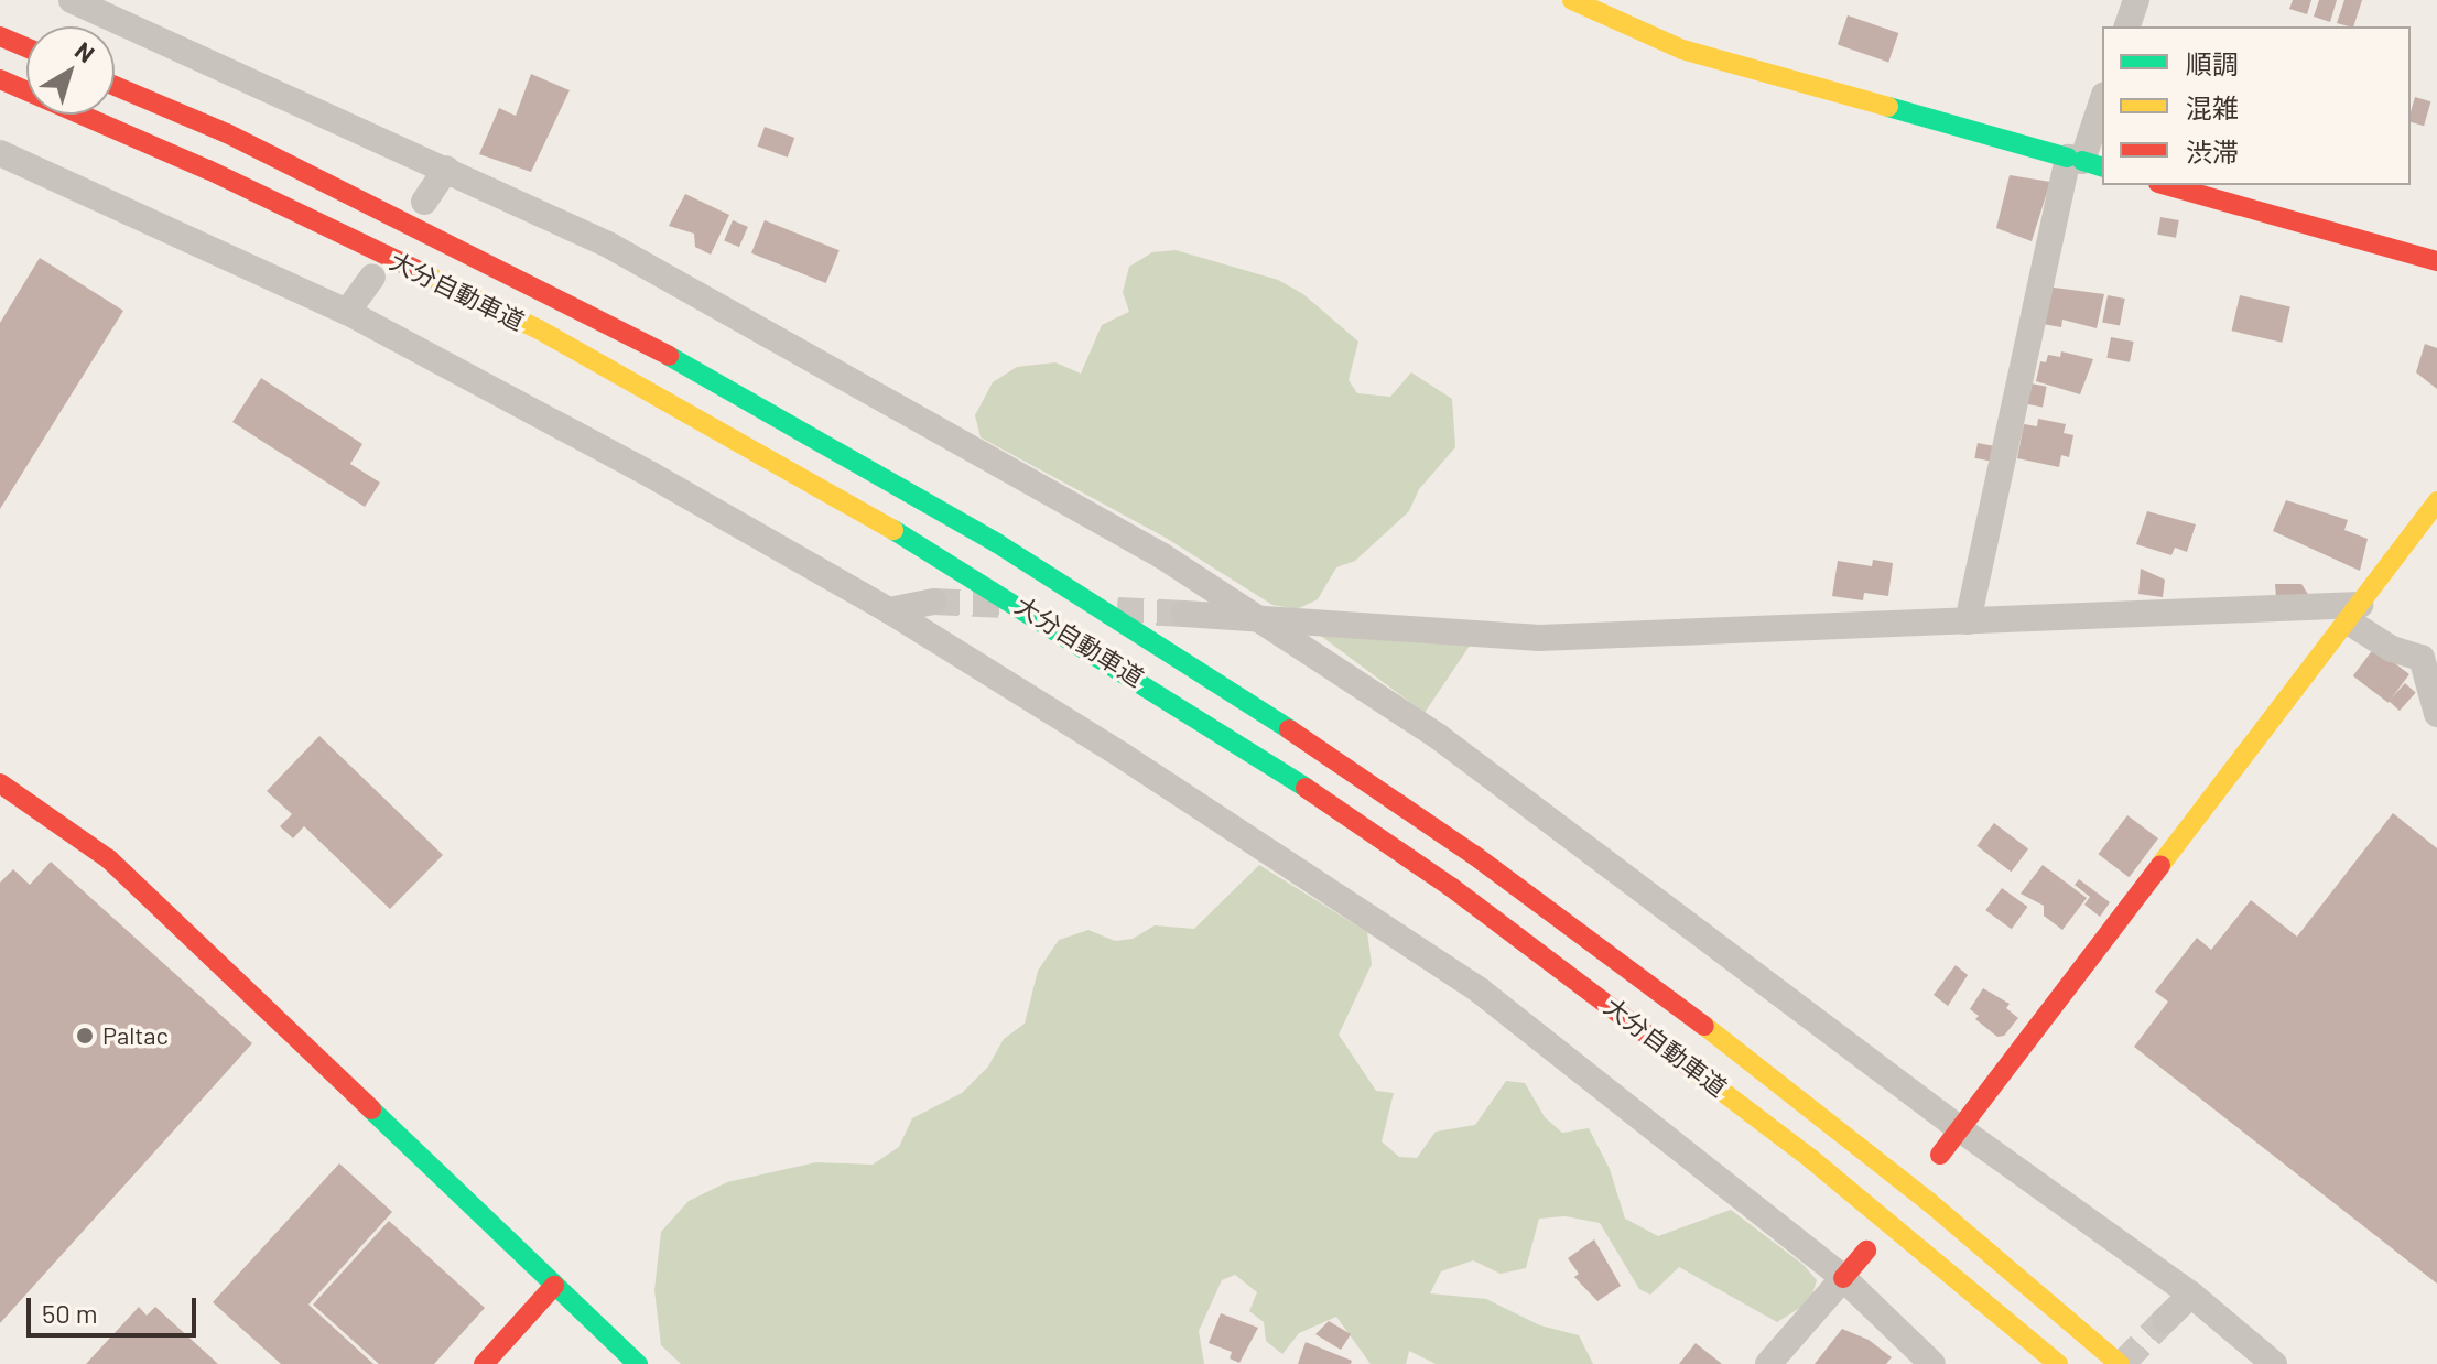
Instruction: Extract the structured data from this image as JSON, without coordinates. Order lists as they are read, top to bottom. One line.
{"streets":{"main road":["大分自動車道"]},"places":["Paltac"],"legend":["順調","混雑","渋滞"],"scale_bar":"50 m","north":"top right"}
